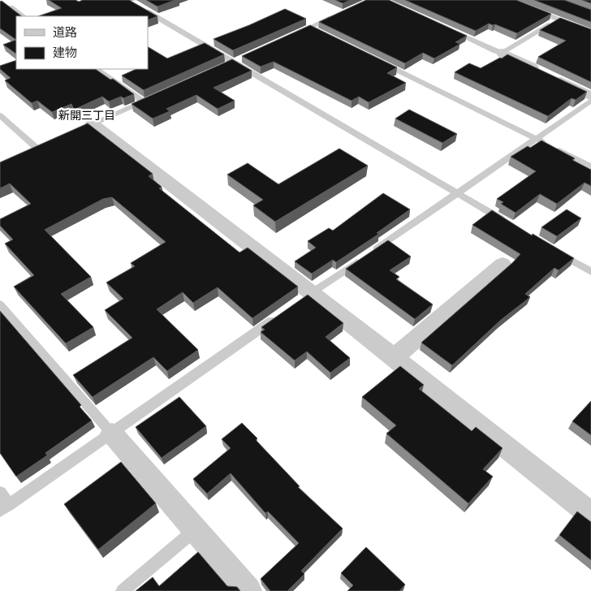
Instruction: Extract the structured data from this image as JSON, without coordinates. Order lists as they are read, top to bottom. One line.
{"districts":["新開三丁目"],"legend":["道路","建物"]}
